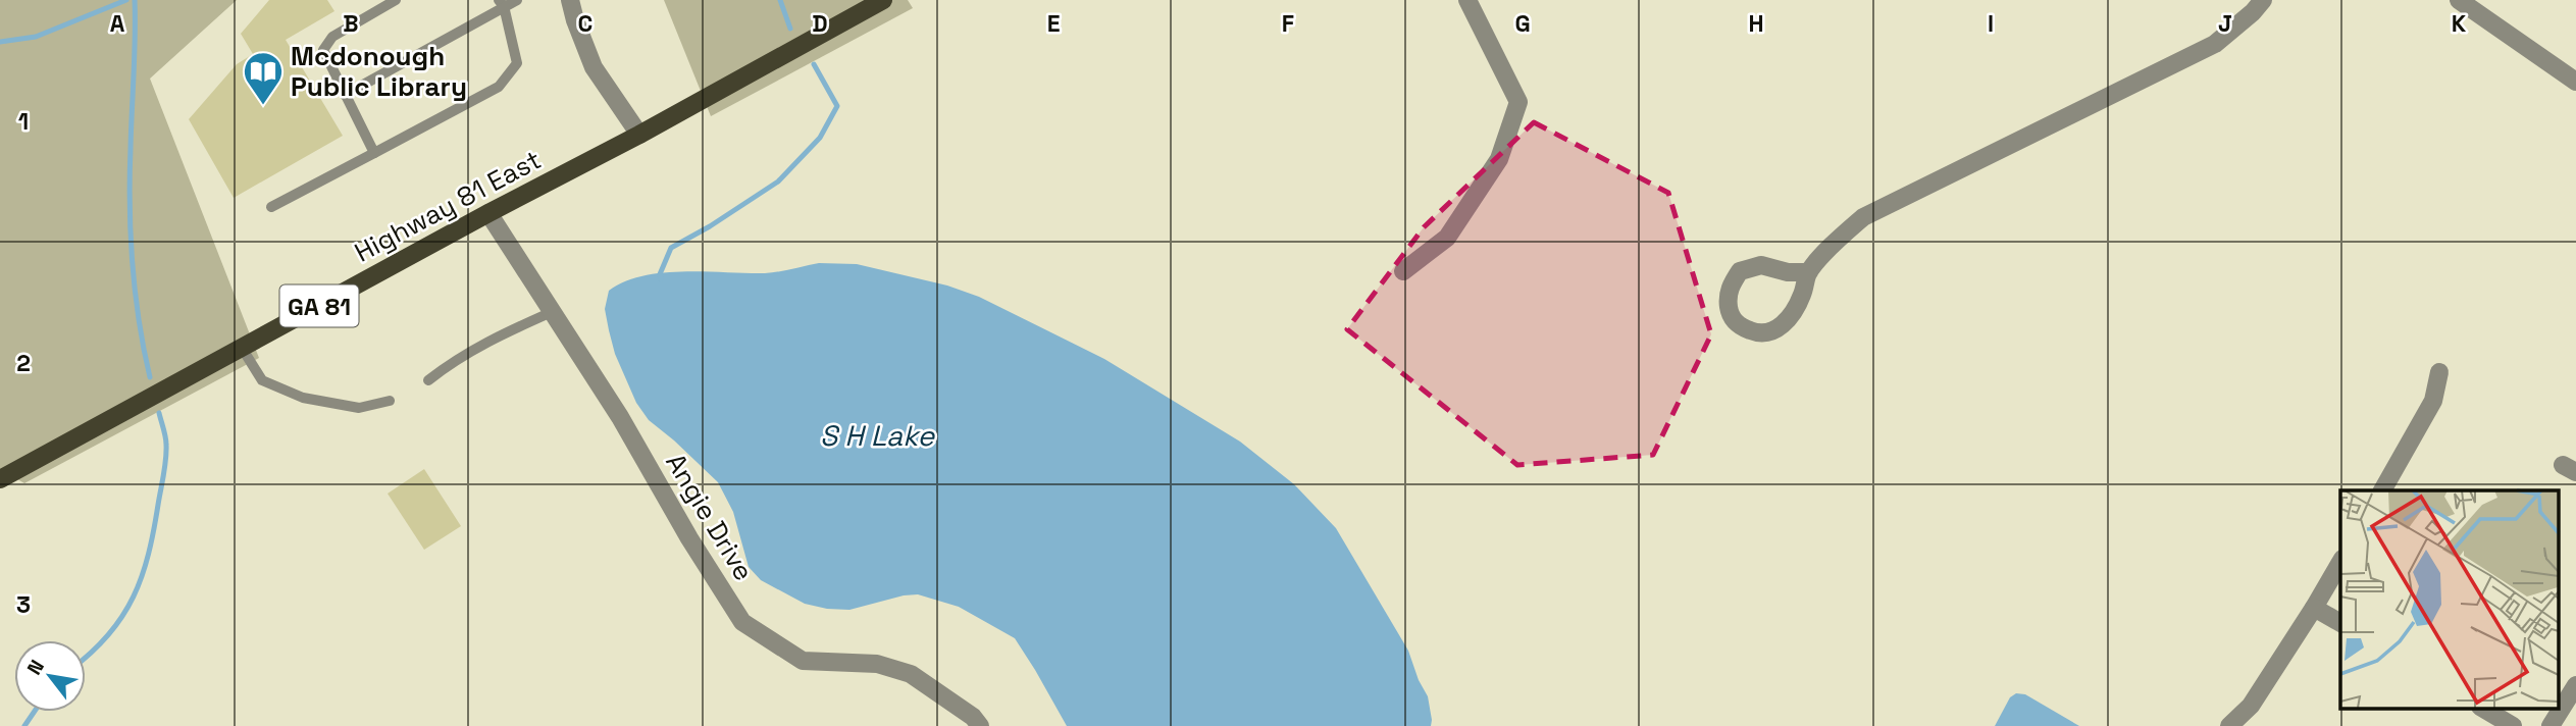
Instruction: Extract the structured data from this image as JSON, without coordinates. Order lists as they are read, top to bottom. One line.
{"streets":{"main road":["Highway 81 East","GA 81"],"street":["Angie Drive"]},"crossings":[["Highway 81 East","Angie Drive"]],"water":["S H Lake"],"places":{"library":["Mcdonough Public Library"]},"north":"top left","grid":{"columns":["A","B","C","D","E","F","G","H","I","J","K"],"rows":["1","2","3"]}}
